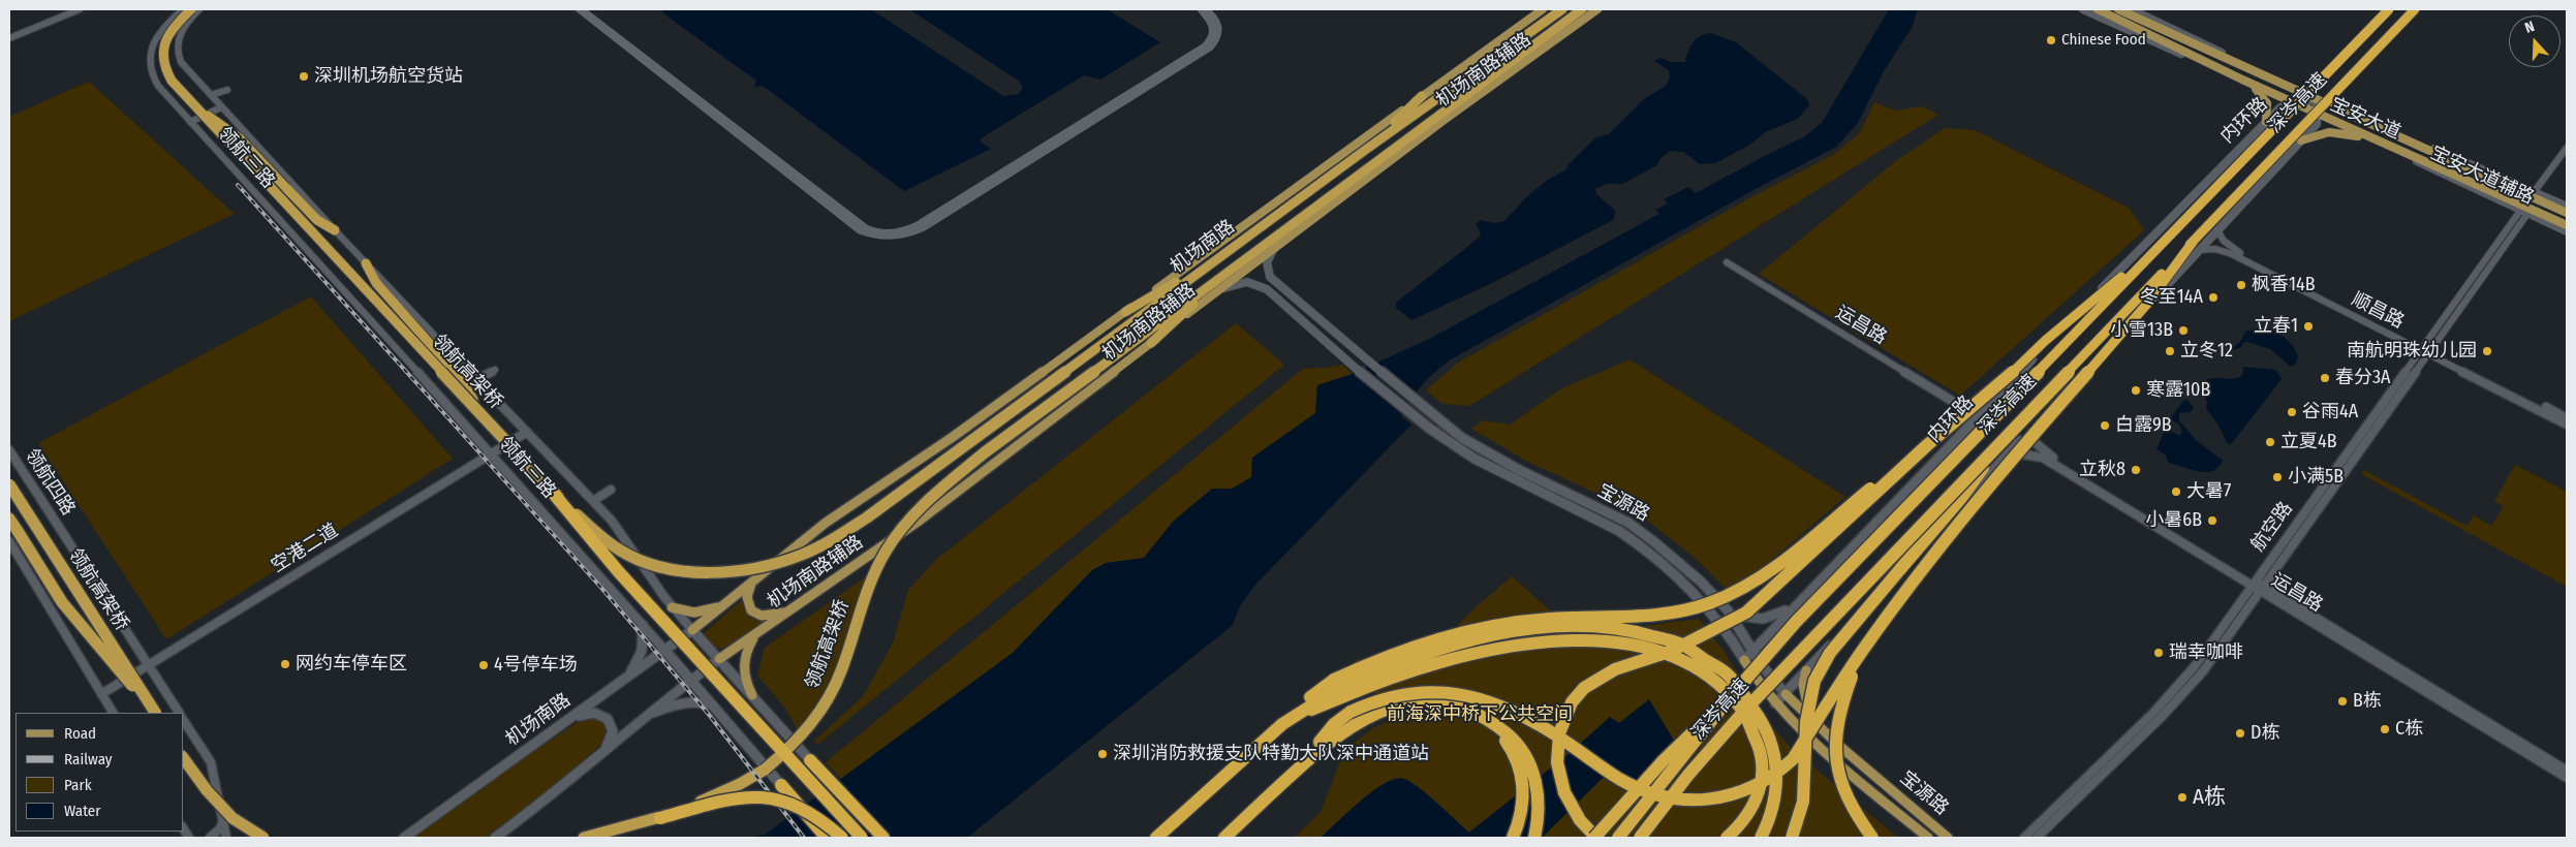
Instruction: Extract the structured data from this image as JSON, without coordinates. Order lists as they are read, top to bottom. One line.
{"streets":{"highway":["深岑高速","机场南路","领航高架桥"],"main road":["机场南路辅路","宝安大道","内环路","领航三路","宝安大道辅路","宝源路"],"street":["顺昌路","运昌路","领航四路","航空路","空港二道"]},"crossings":[["机场南路辅路","领航三路"],["机场南路辅路","机场南路"],["机场南路辅路","宝源路"],["深岑高速","顺昌路"],["宝安大道","内环路"],["宝安大道","宝安大道辅路"],["内环路","运昌路"],["内环路","宝源路"],["领航三路","机场南路"],["领航三路","空港二道"],["宝安大道辅路","航空路"],["机场南路","领航高架桥"],["顺昌路","航空路"],["运昌路","航空路"],["领航四路","空港二道"]],"parks":["前海深中桥下公共空间"],"places":["Chinese Food","深圳机场航空货站","枫香14B","冬至14A","立春1","小雪13B","立冬12","南航明珠幼儿园","春分3A","寒露10B","谷雨4A","白露9B","立夏4B","立秋8","小满5B","大暑7","小暑6B","瑞幸咖啡","网约车停车区","4号停车场","B栋","C栋","D栋","深圳消防救援支队特勤大队深中通道站","A栋"],"legend":["Road","Railway","Park","Water"],"north":"top"}
